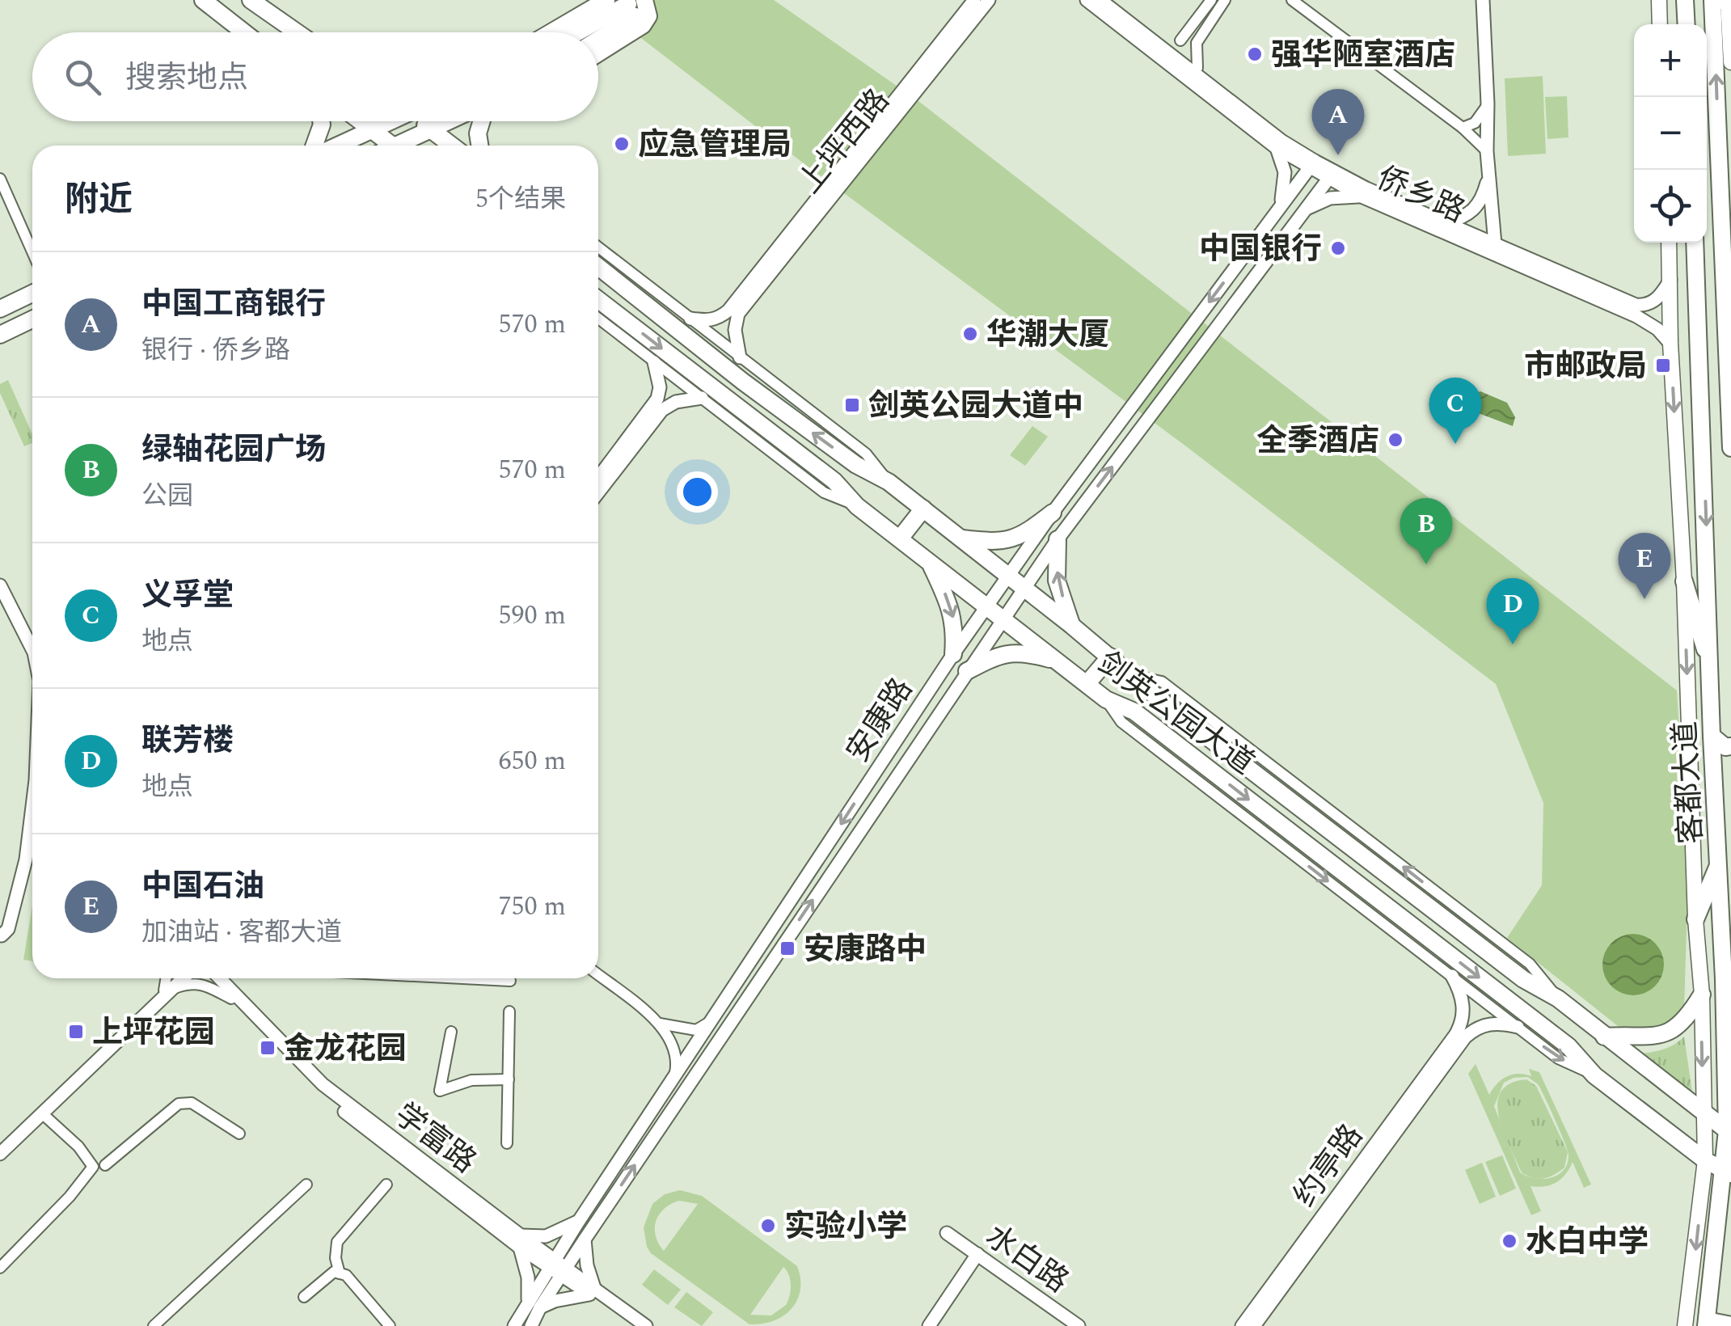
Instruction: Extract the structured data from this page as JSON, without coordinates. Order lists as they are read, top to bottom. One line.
{"streets":{"main road":["剑英公园大道","客都大道"],"street":["上坪西路","侨乡路","安康路","学富路","约亭路","水白路"]},"crossings":[["侨乡路","安康路"],["剑英公园大道","安康路"],["剑英公园大道","客都大道"],["安康路","学富路"]],"places":{"other":["强华陋室酒店","应急管理局","中国银行","华潮大厦","全季酒店","实验小学","水白中学"],"transit":["市邮政局","剑英公园大道中","安康路中","上坪花园","金龙花园"]},"page":{"map_buttons":["+","−"],"search":"搜索地点","pins":["A","C","B","E","D"],"heading":["附近","5个结果"],"list":[{"mark":"A","name":"中国工商银行","note":"银行 · 侨乡路","value":"570 m"},{"mark":"B","name":"绿轴花园广场","note":"公园","value":"570 m"},{"mark":"C","name":"义孚堂","note":"地点","value":"590 m"},{"mark":"D","name":"联芳楼","note":"地点","value":"650 m"},{"mark":"E","name":"中国石油","note":"加油站 · 客都大道","value":"750 m"}]}}
